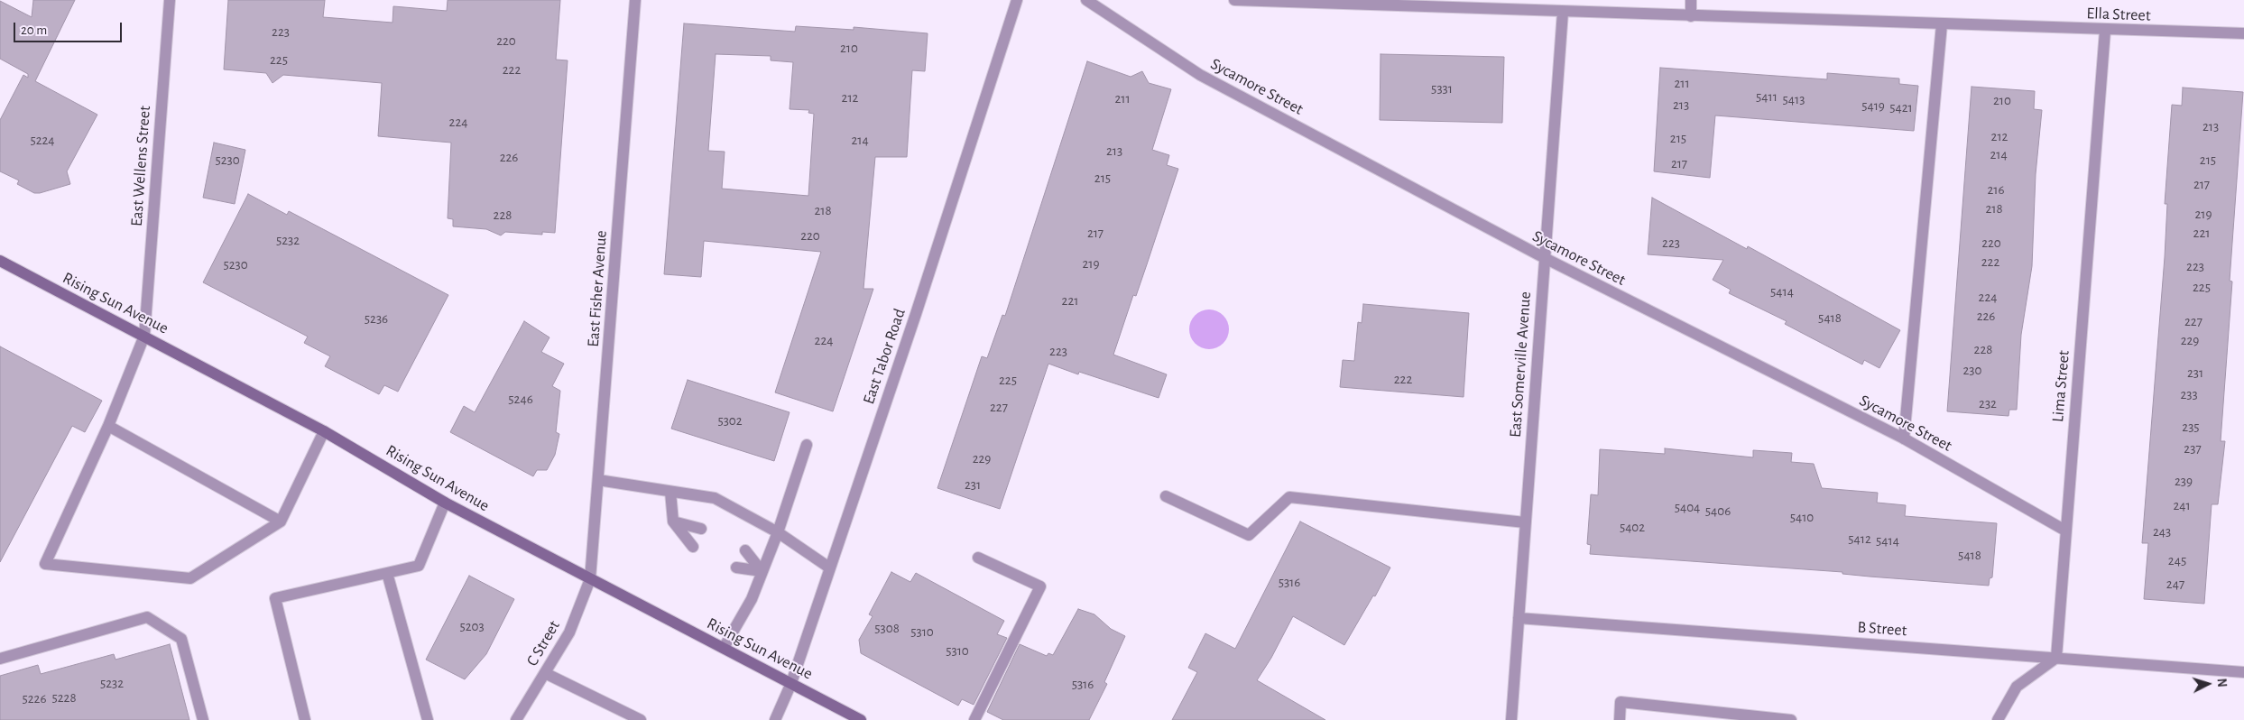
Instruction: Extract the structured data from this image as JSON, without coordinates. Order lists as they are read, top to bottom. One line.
{"streets":{"main road":["Rising Sun Avenue"],"street":["Ella Street","Sycamore Street","East Wellens Street","East Fisher Avenue","East Tabor Road","East Somerville Avenue","Lima Street","B Street","C Street"]},"crossings":[["Ella Street","East Somerville Avenue"],["Ella Street","Lima Street"],["Sycamore Street","East Somerville Avenue"],["Sycamore Street","Lima Street"],["East Wellens Street","Rising Sun Avenue"],["East Fisher Avenue","Rising Sun Avenue"],["East Fisher Avenue","C Street"],["Rising Sun Avenue","East Tabor Road"],["Rising Sun Avenue","C Street"],["East Somerville Avenue","B Street"],["Lima Street","B Street"]],"house_numbers":["223","220","210","225","222","211","5331","5411","212","211","5413","210","213","5419","5421","224","213","212","215","5224","214","213","214","226","5230","215","217","215","217","216","218","218","219","228","217","221","220","5232","223","220","222","219","5230","223","225","5414","224","221","226","5418","5236","227","224","229","228","223","230","231","222","225","233","5246","232","227","5302","235","237","229","239","231","241","5404","5406","5410","5402","243","5412","5414","5418","245","5316","247","5203","5308","5310","5310","5232","5316","5228","5226"],"scale_bar":"20 m","north":"right"}
